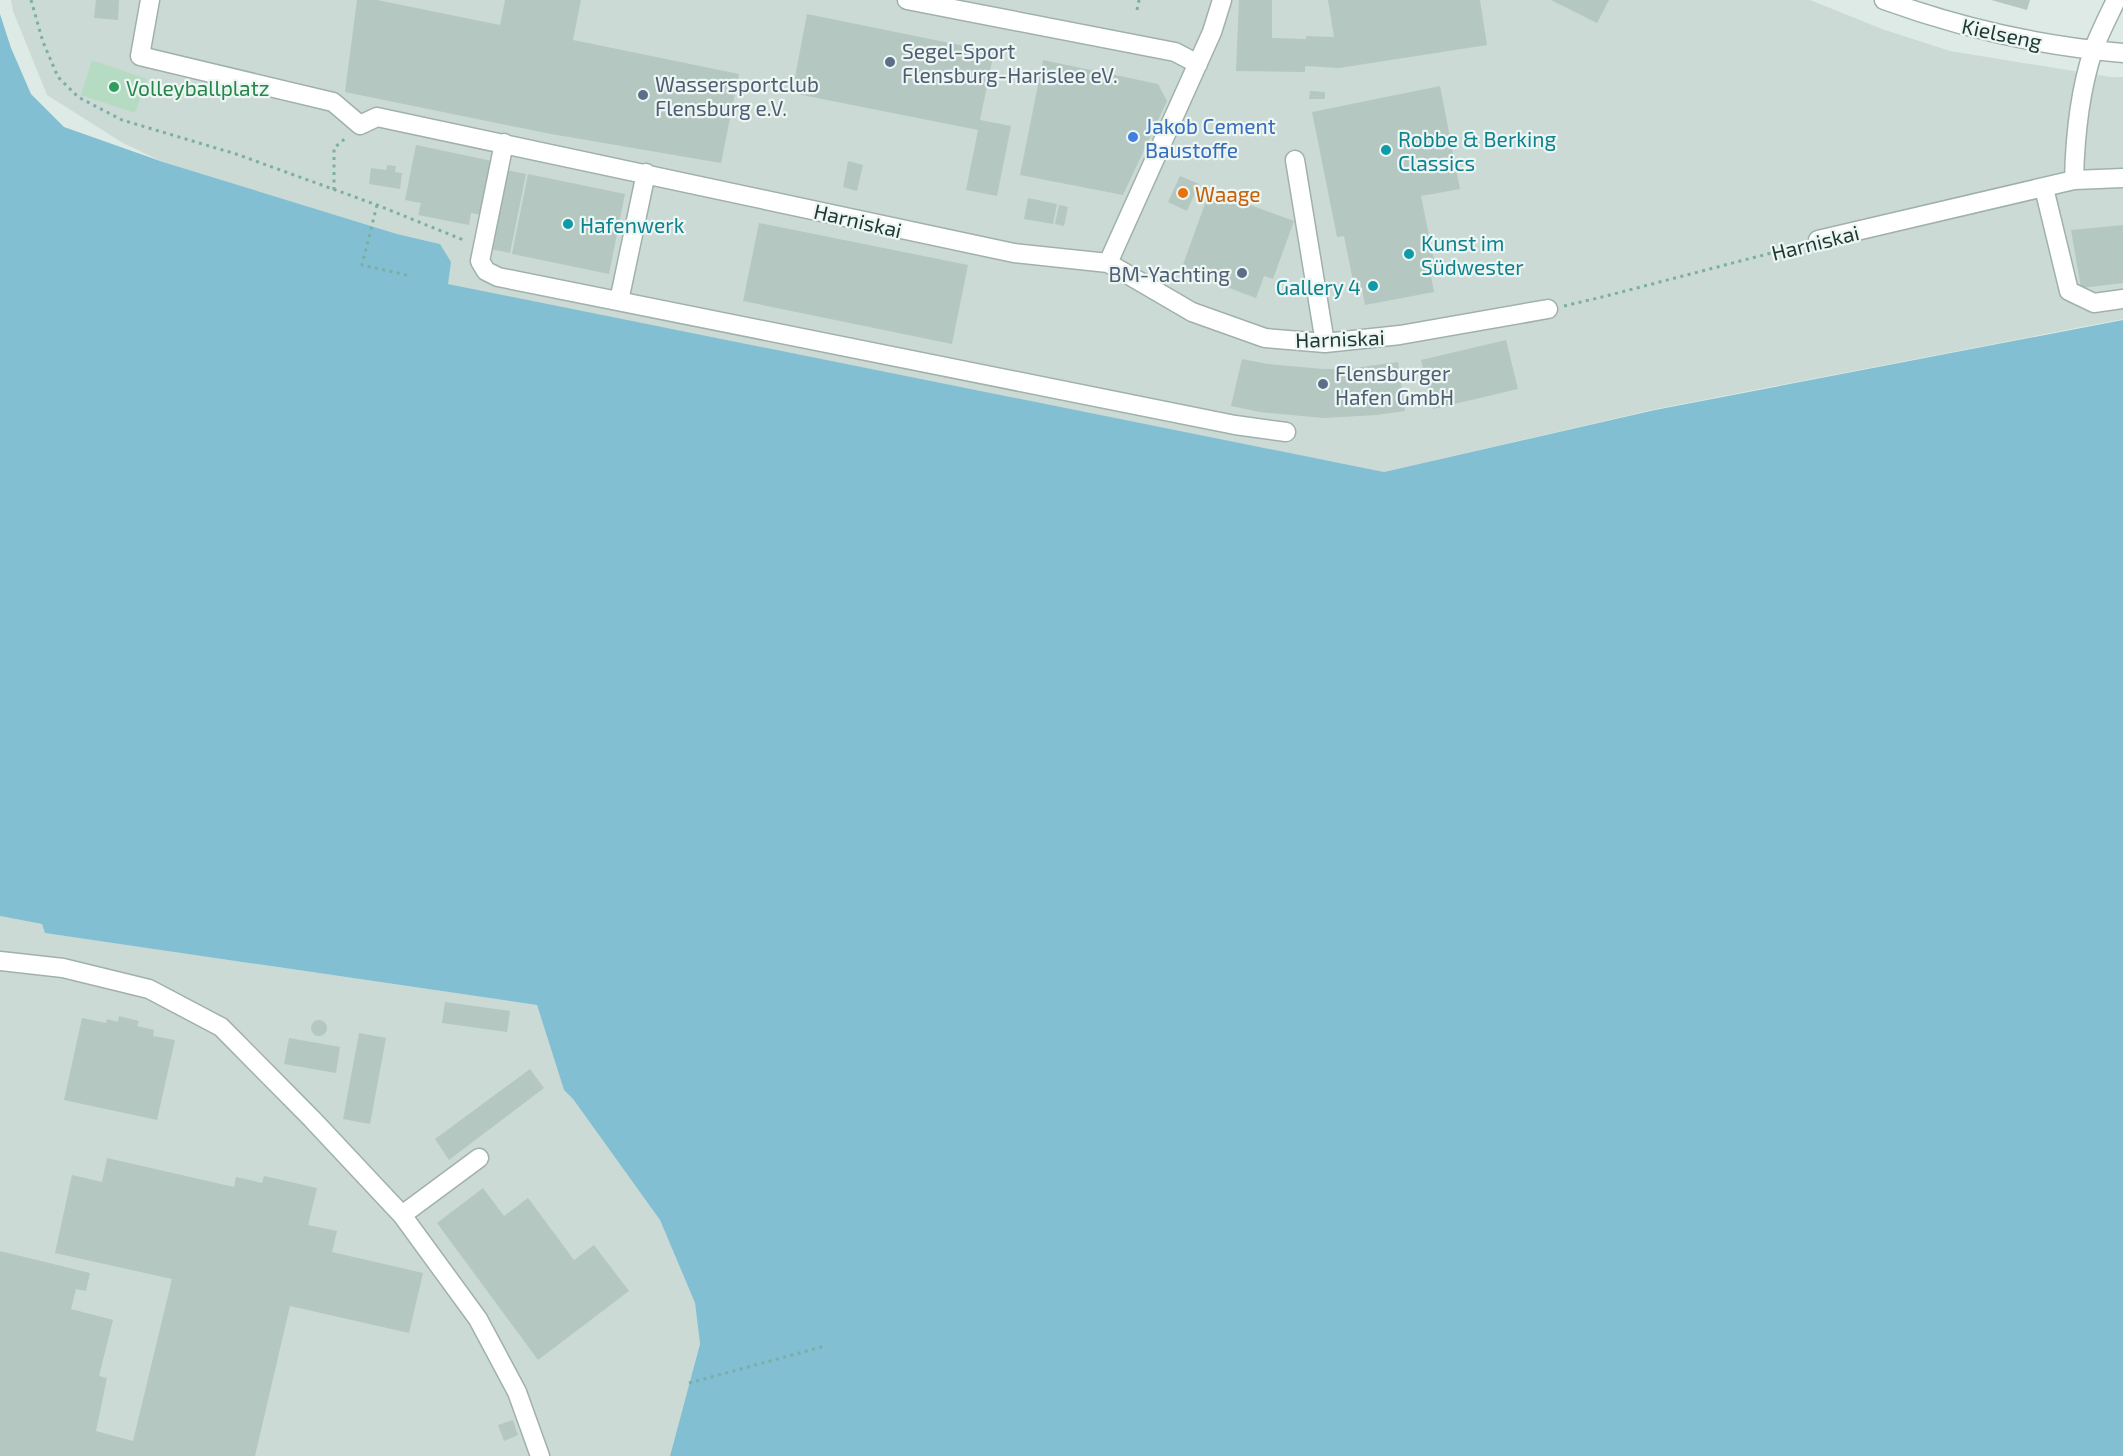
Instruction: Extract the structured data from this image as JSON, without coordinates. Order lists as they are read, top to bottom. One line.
{"streets":{"street":["Kielseng","Harniskai"]},"places":["Segel-Sport Flensburg-Harislee eV.","Volleyballplatz","Wassersportclub Flensburg e.V.","Jakob Cement Baustoffe","Robbe & Berking Classics","Waage","Hafenwerk","Kunst im Südwester","BM-Yachting","Gallery 4","Flensburger Hafen GmbH"]}
